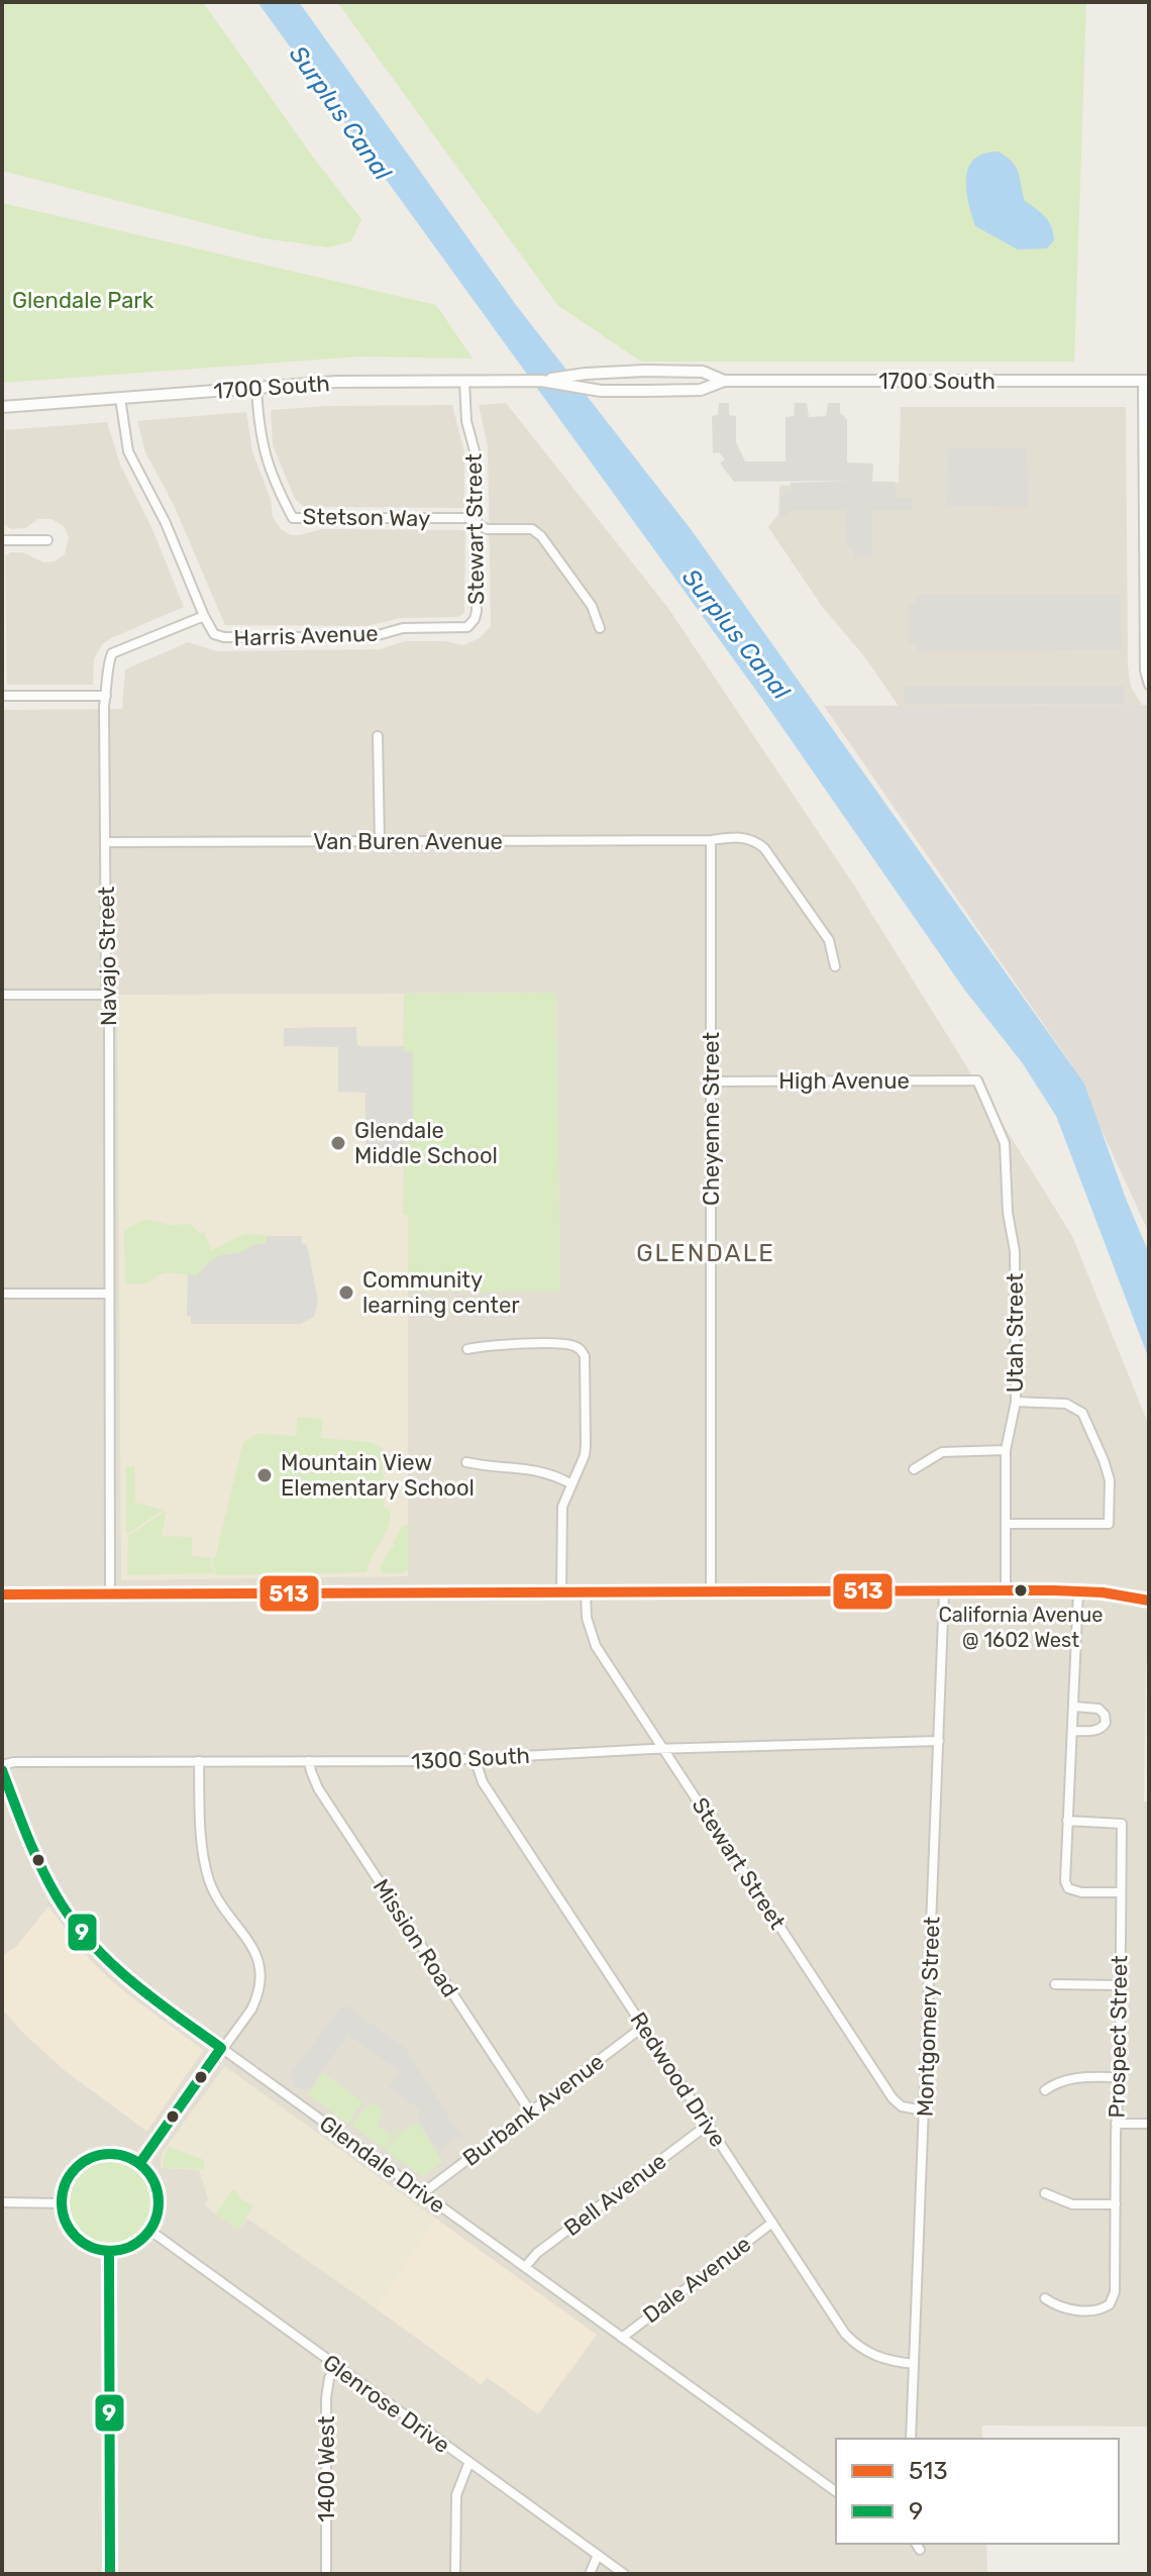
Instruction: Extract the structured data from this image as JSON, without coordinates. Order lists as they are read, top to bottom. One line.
{"streets":{"street":["1700 South","Stetson Way","Stewart Street","Harris Avenue","Van Buren Avenue","Navajo Street","High Avenue","Cheyenne Street","Utah Street","1300 South","Mission Road","Montgomery Street","Prospect Street","Redwood Drive","Burbank Avenue","Glendale Drive","Bell Avenue","Dale Avenue","Glenrose Drive","1400 West"]},"crossings":[["1700 South","Stetson Way"],["1700 South","Stewart Street"],["Stetson Way","Stewart Street"],["Stewart Street","Harris Avenue"],["Stewart Street","1300 South"],["Stewart Street","Montgomery Street"],["Harris Avenue","Navajo Street"],["Van Buren Avenue","Navajo Street"],["Van Buren Avenue","Cheyenne Street"],["High Avenue","Cheyenne Street"],["High Avenue","Utah Street"],["1300 South","Mission Road"],["1300 South","Montgomery Street"],["1300 South","Redwood Drive"],["1300 South","Glendale Drive"],["Mission Road","Burbank Avenue"],["Montgomery Street","Redwood Drive"],["Redwood Drive","Burbank Avenue"],["Redwood Drive","Bell Avenue"],["Redwood Drive","Dale Avenue"],["Burbank Avenue","Glendale Drive"],["Glendale Drive","Bell Avenue"],["Glendale Drive","Dale Avenue"],["Glenrose Drive","1400 West"]],"districts":["GLENDALE"],"water":["Surplus Canal"],"parks":["Glendale Park"],"places":["Glendale Middle School","Community learning center","Mountain View Elementary School","California Avenue @ 1602 West"],"lines":["transit line 513","transit line 9"],"legend":["513","9"]}
